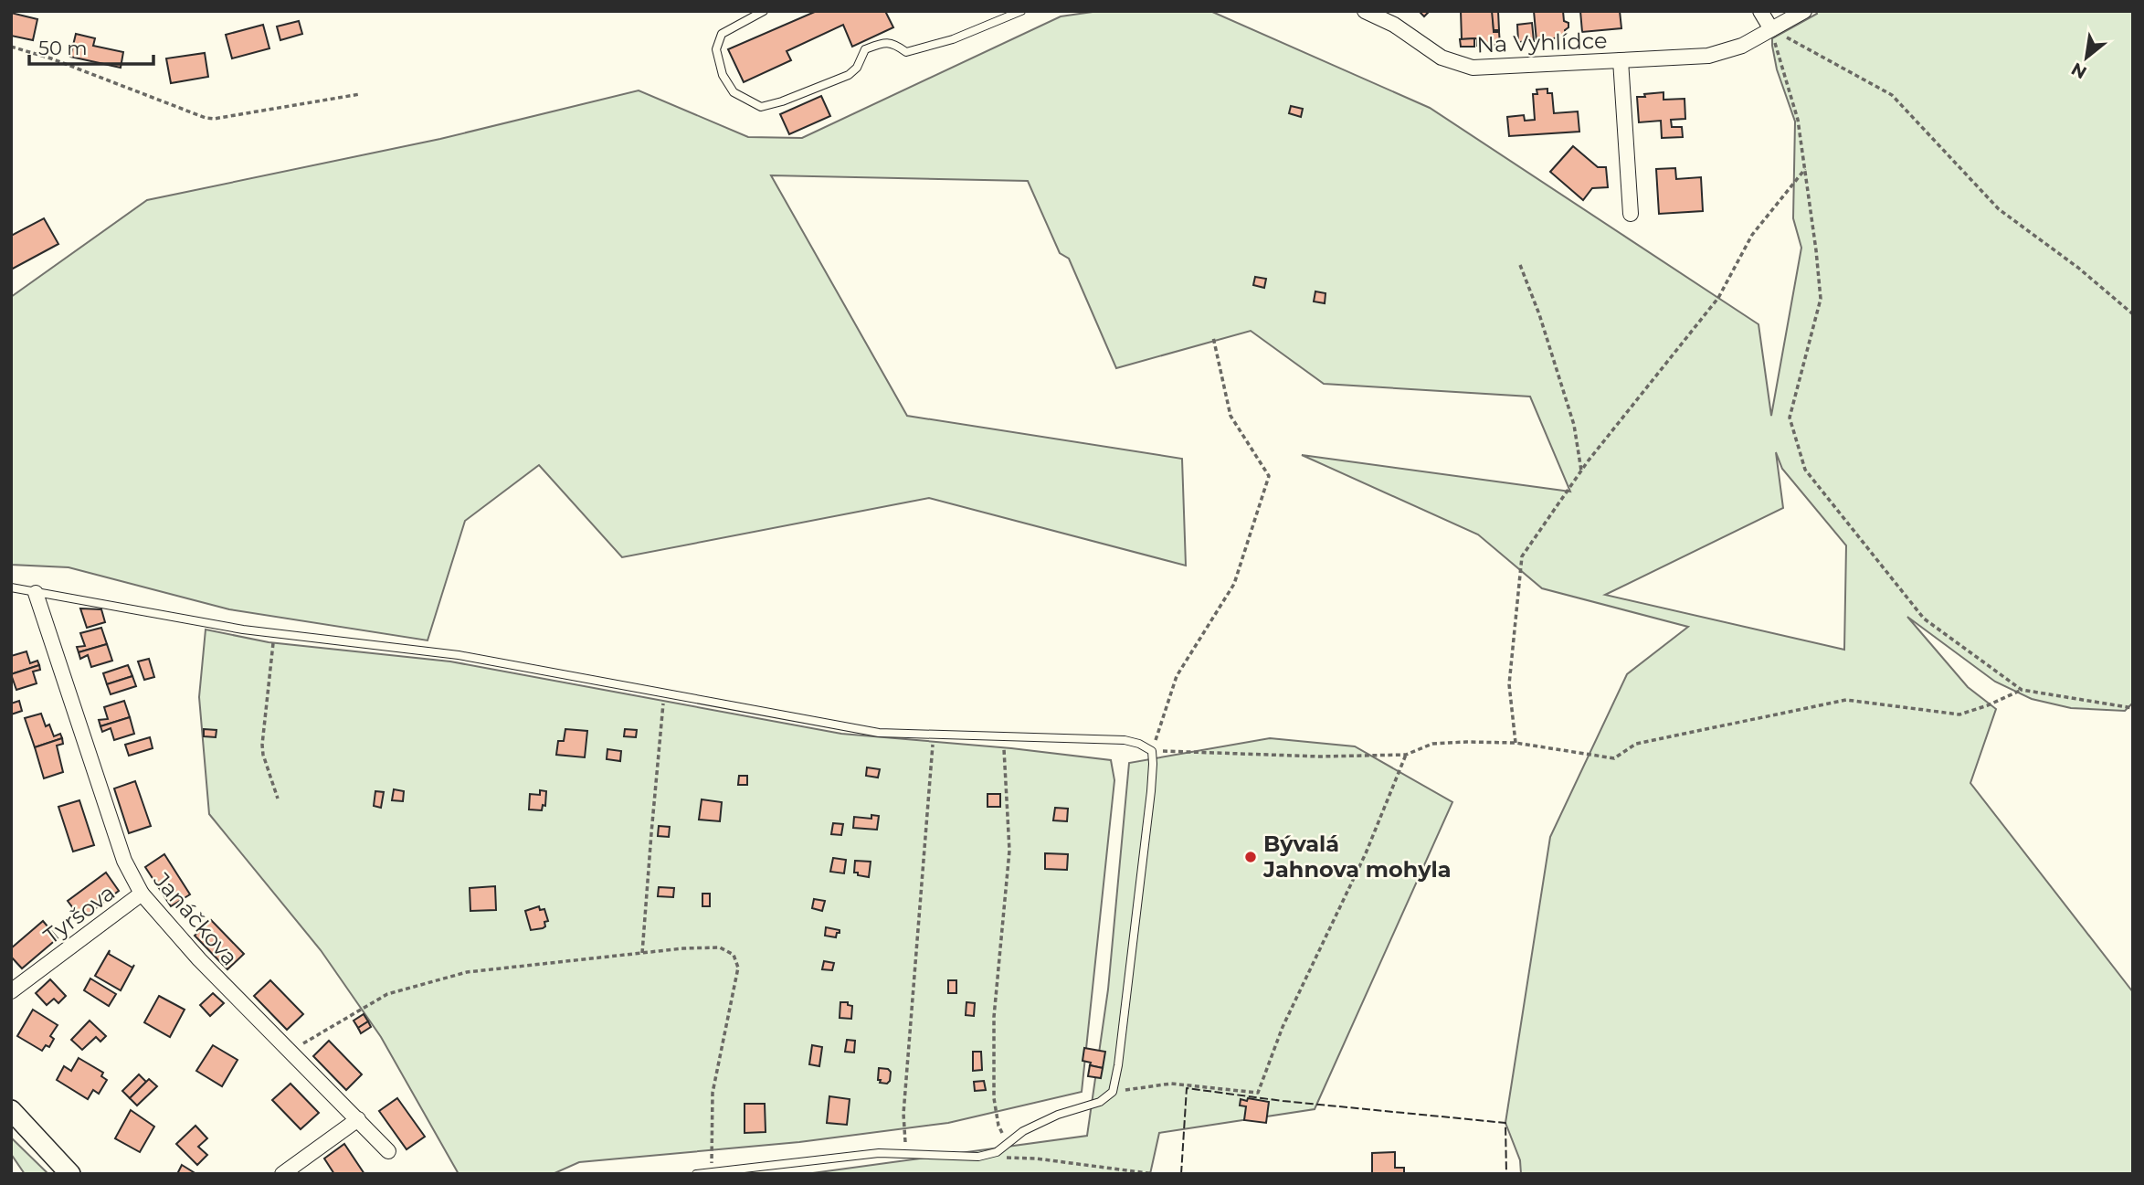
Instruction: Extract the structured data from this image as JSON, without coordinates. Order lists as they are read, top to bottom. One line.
{"streets":{"street":["Na Vyhlídce","Tyršova","Janáčkova"]},"crossings":[["Tyršova","Janáčkova"]],"places":["Bývalá Jahnova mohyla"],"scale_bar":"50 m","north":"bottom left"}
